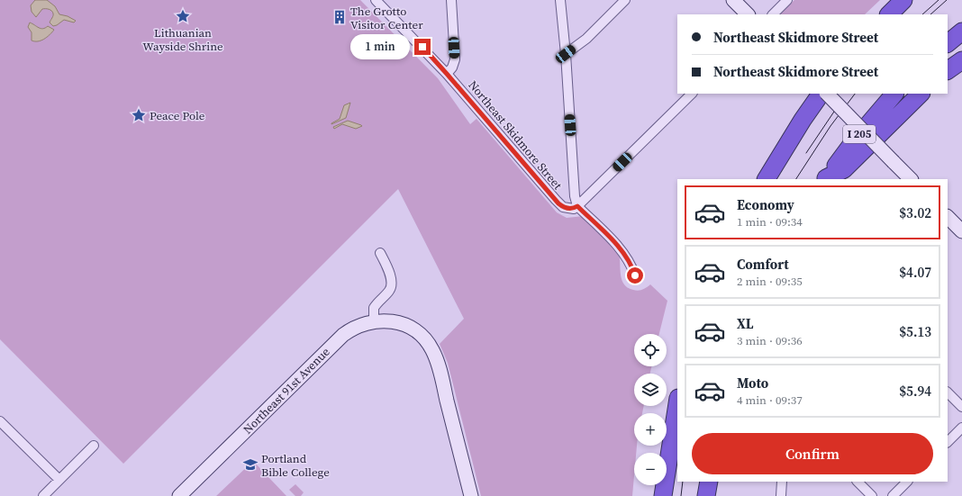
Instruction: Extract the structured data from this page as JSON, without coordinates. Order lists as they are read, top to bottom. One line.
{"streets":{"highway":["I 205"],"street":["Northeast Skidmore Street","Northeast 91st Avenue"]},"places":{"place":["Lithuanian Wayside Shrine","Peace Pole"],"building":["The Grotto Visitor Center"],"school or university":["Portland Bible College"]},"page":{"banner":["Northeast Skidmore Street","Northeast Skidmore Street"],"bubble":"1 min","list":[{"name":"Economy","note":"1 min · 09:34","value":"$3.02"},{"name":"Comfort","note":"2 min · 09:35","value":"$4.07"},{"name":"XL","note":"3 min · 09:36","value":"$5.13"},{"name":"Moto","note":"4 min · 09:37","value":"$5.94"}],"map_buttons":["+","−"],"buttons":"Confirm"}}
